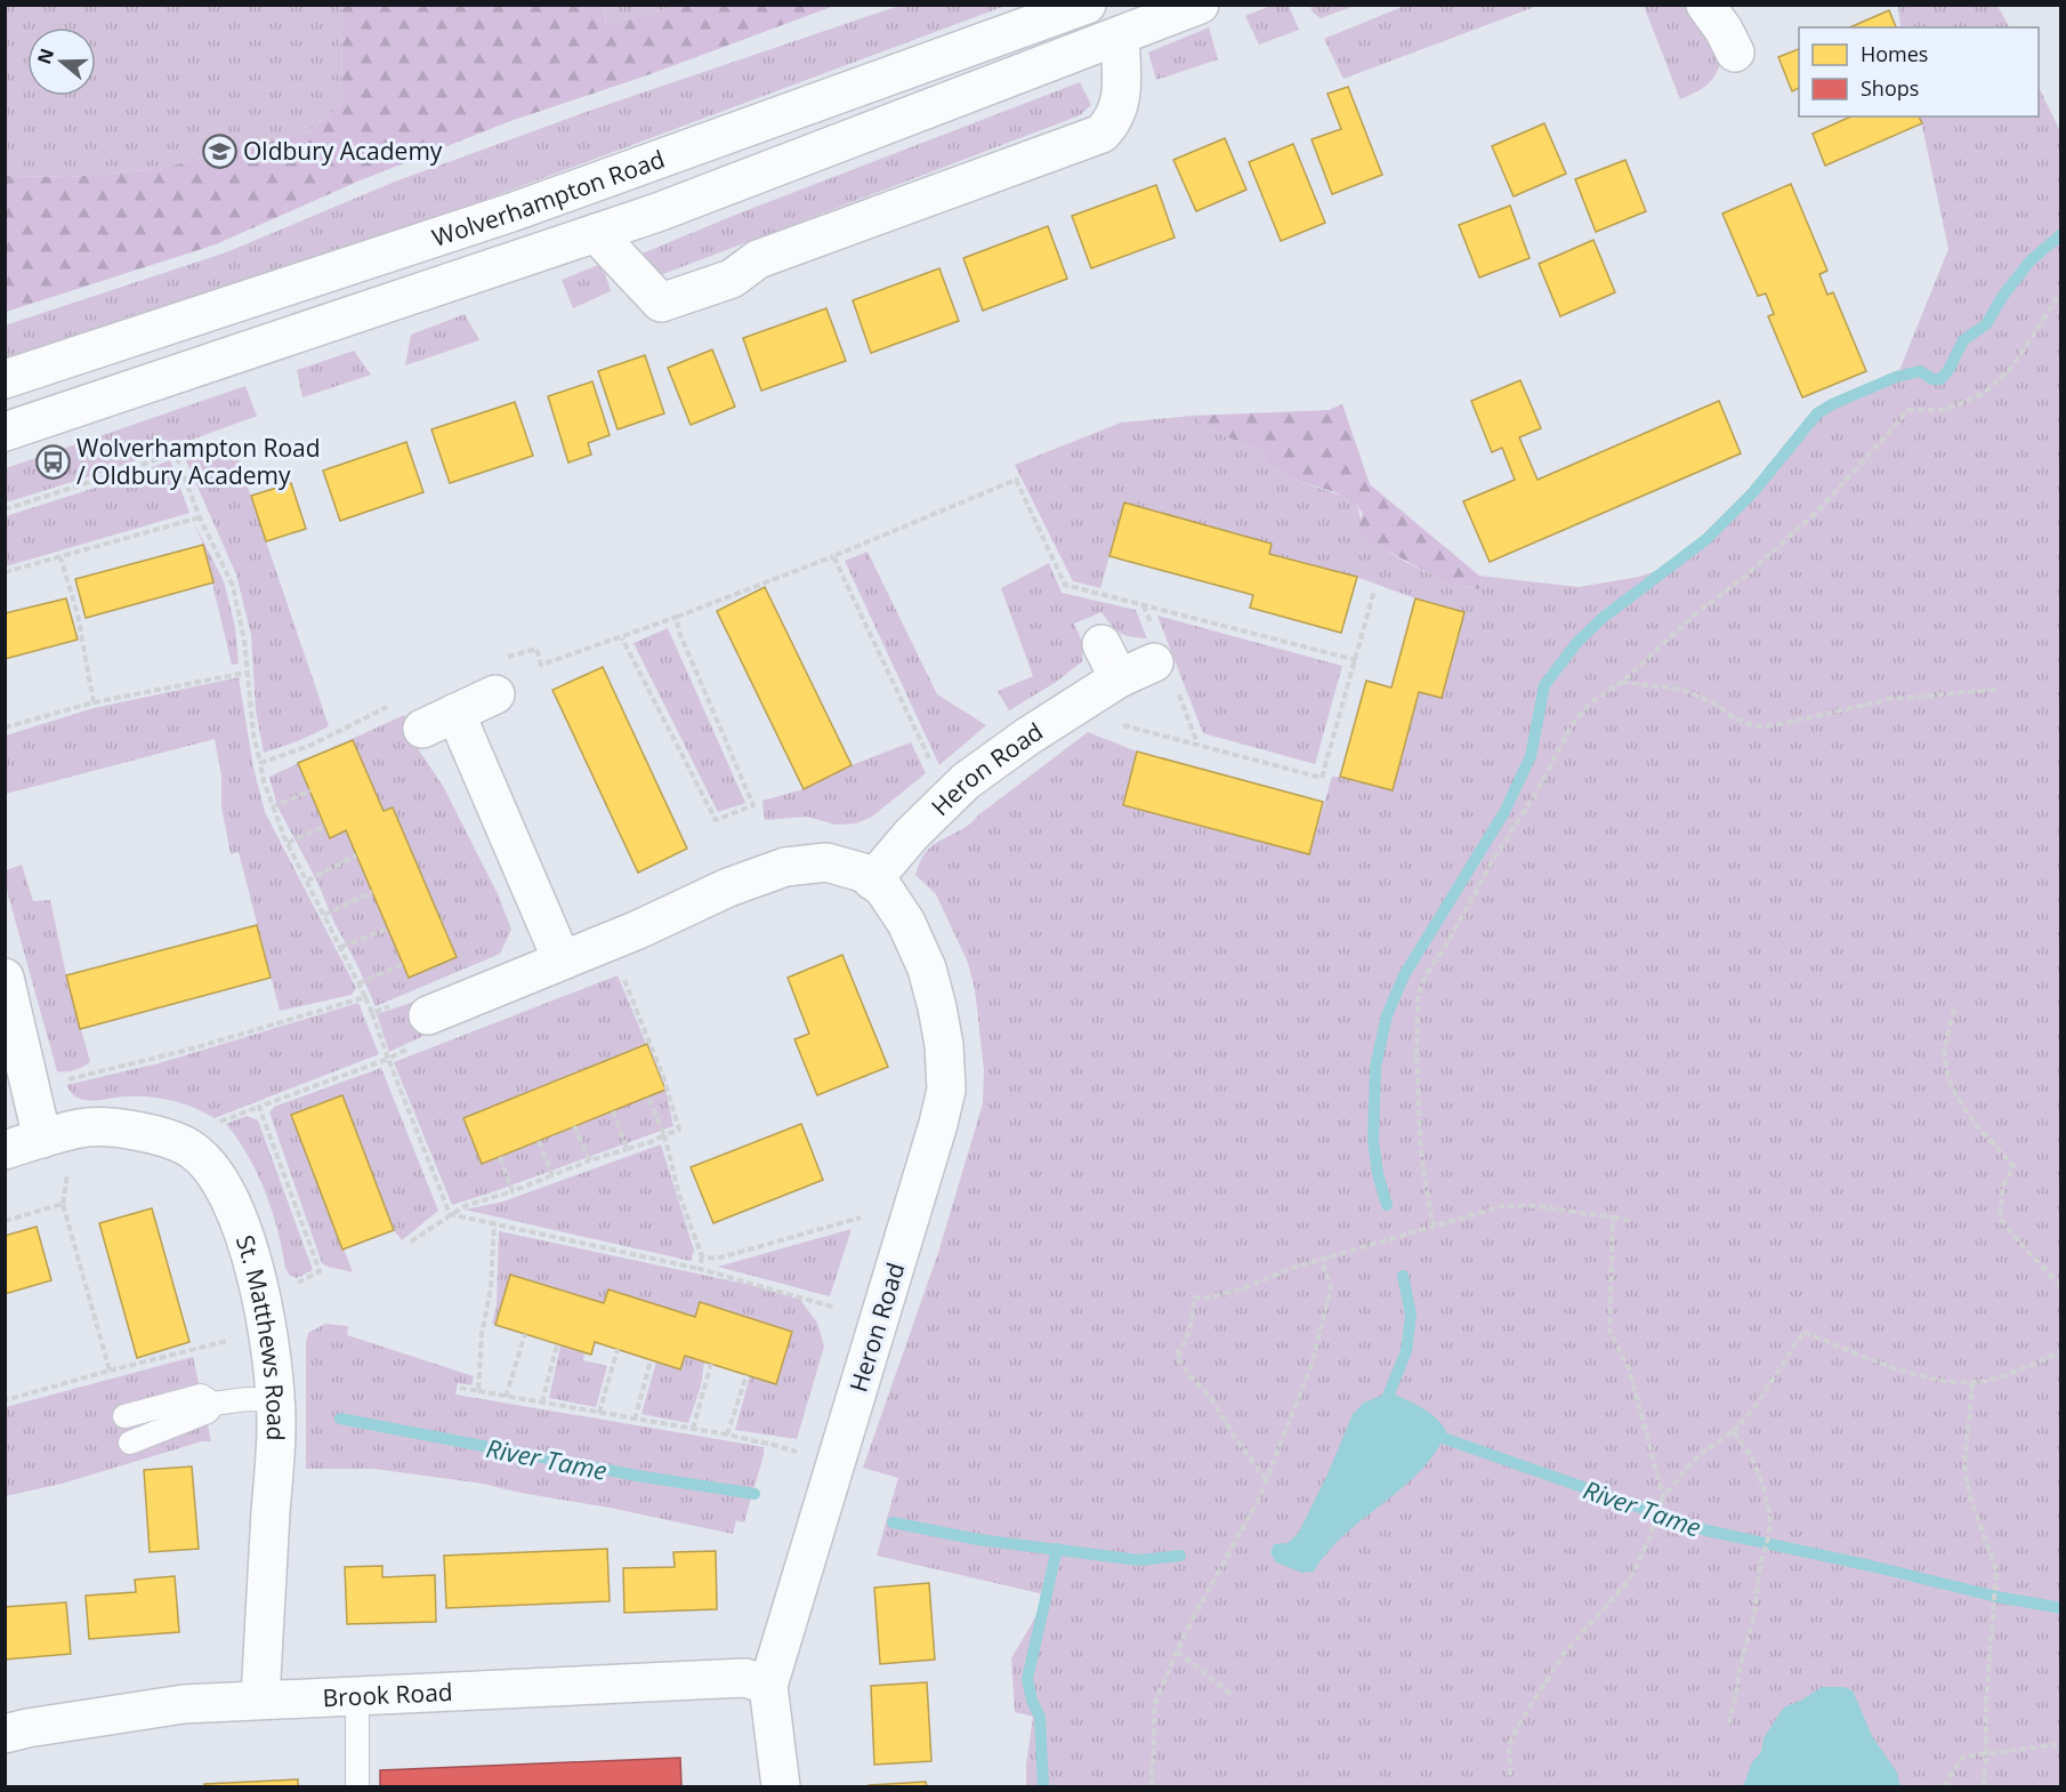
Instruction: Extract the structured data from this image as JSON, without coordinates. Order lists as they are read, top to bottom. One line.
{"streets":{"main road":["Wolverhampton Road","Heron Road","St. Matthews Road","Brook Road"]},"crossings":[["Heron Road","Brook Road"],["St. Matthews Road","Brook Road"]],"water":["River Tame"],"places":{"school or university":["Oldbury Academy"],"bus stop":["Wolverhampton Road / Oldbury Academy"]},"legend":["Homes","Shops"],"north":"left"}
